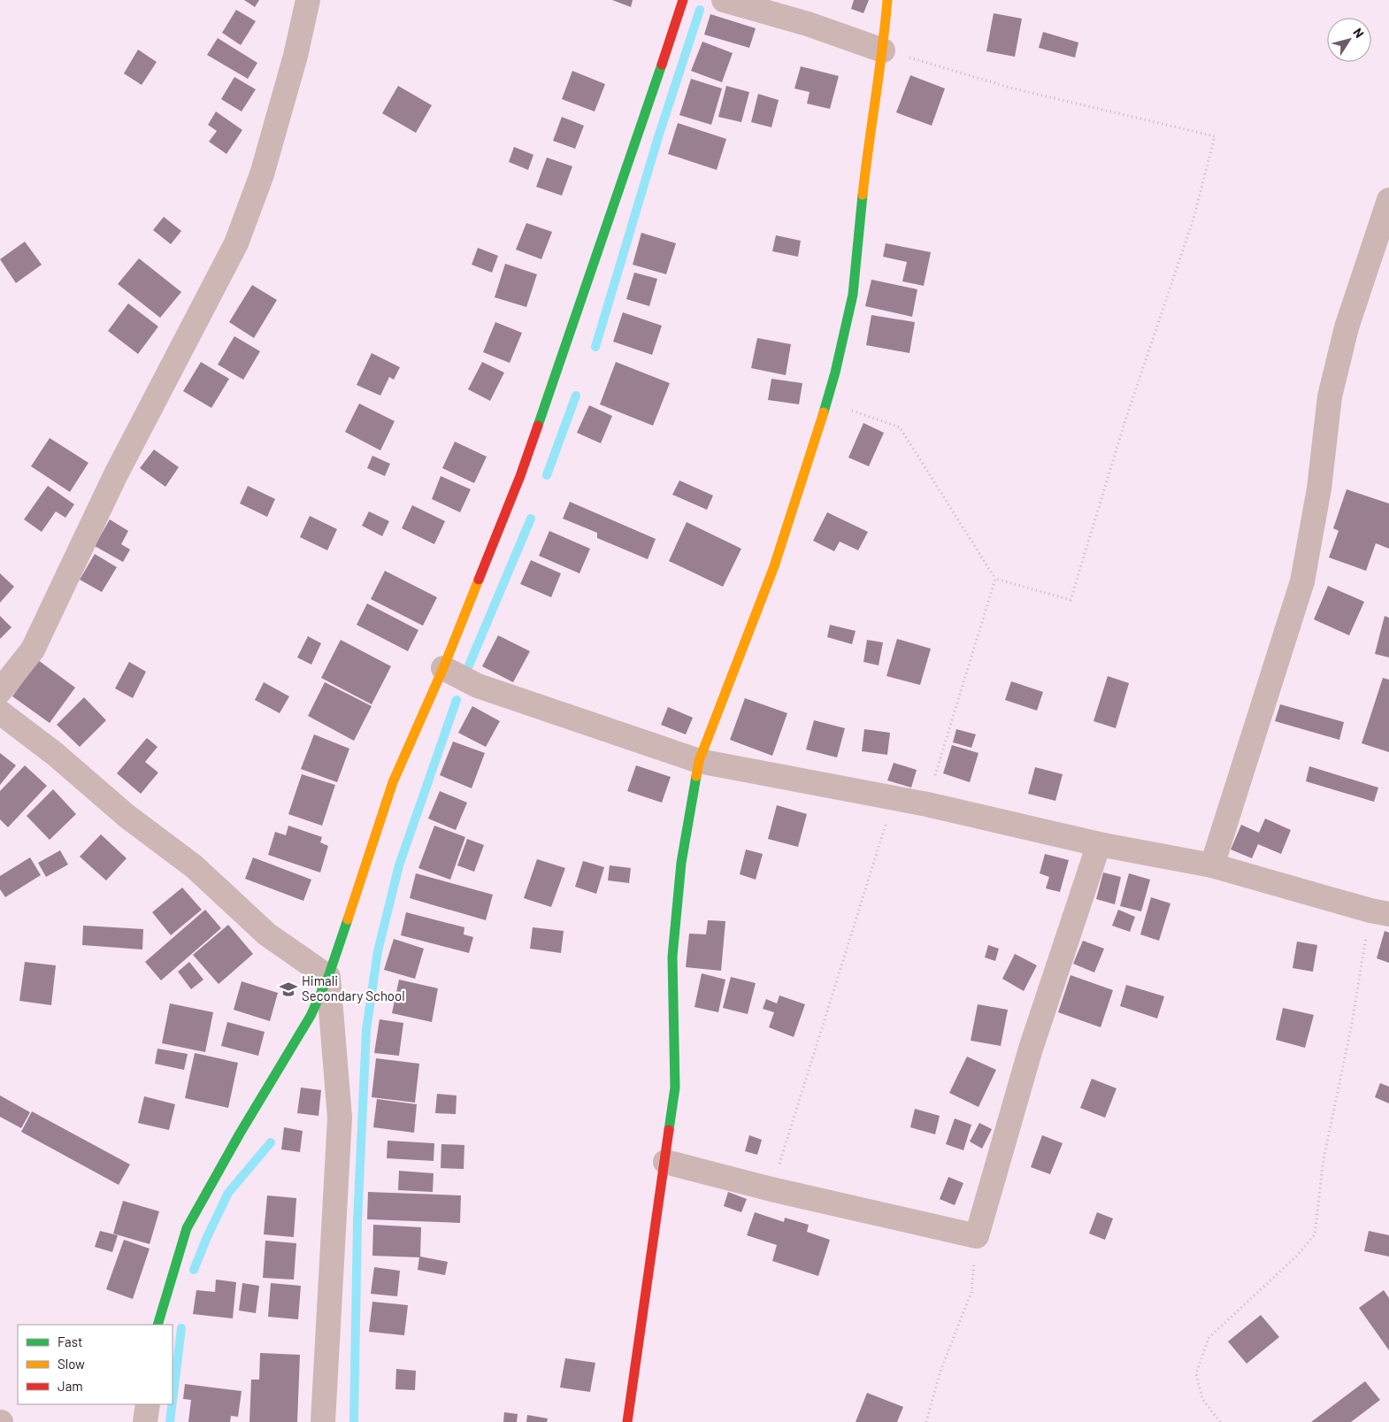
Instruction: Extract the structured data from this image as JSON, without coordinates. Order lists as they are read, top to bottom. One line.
{"places":{"school or university":["Himali Secondary School"]},"legend":["Fast","Slow","Jam"],"north":"top right"}
